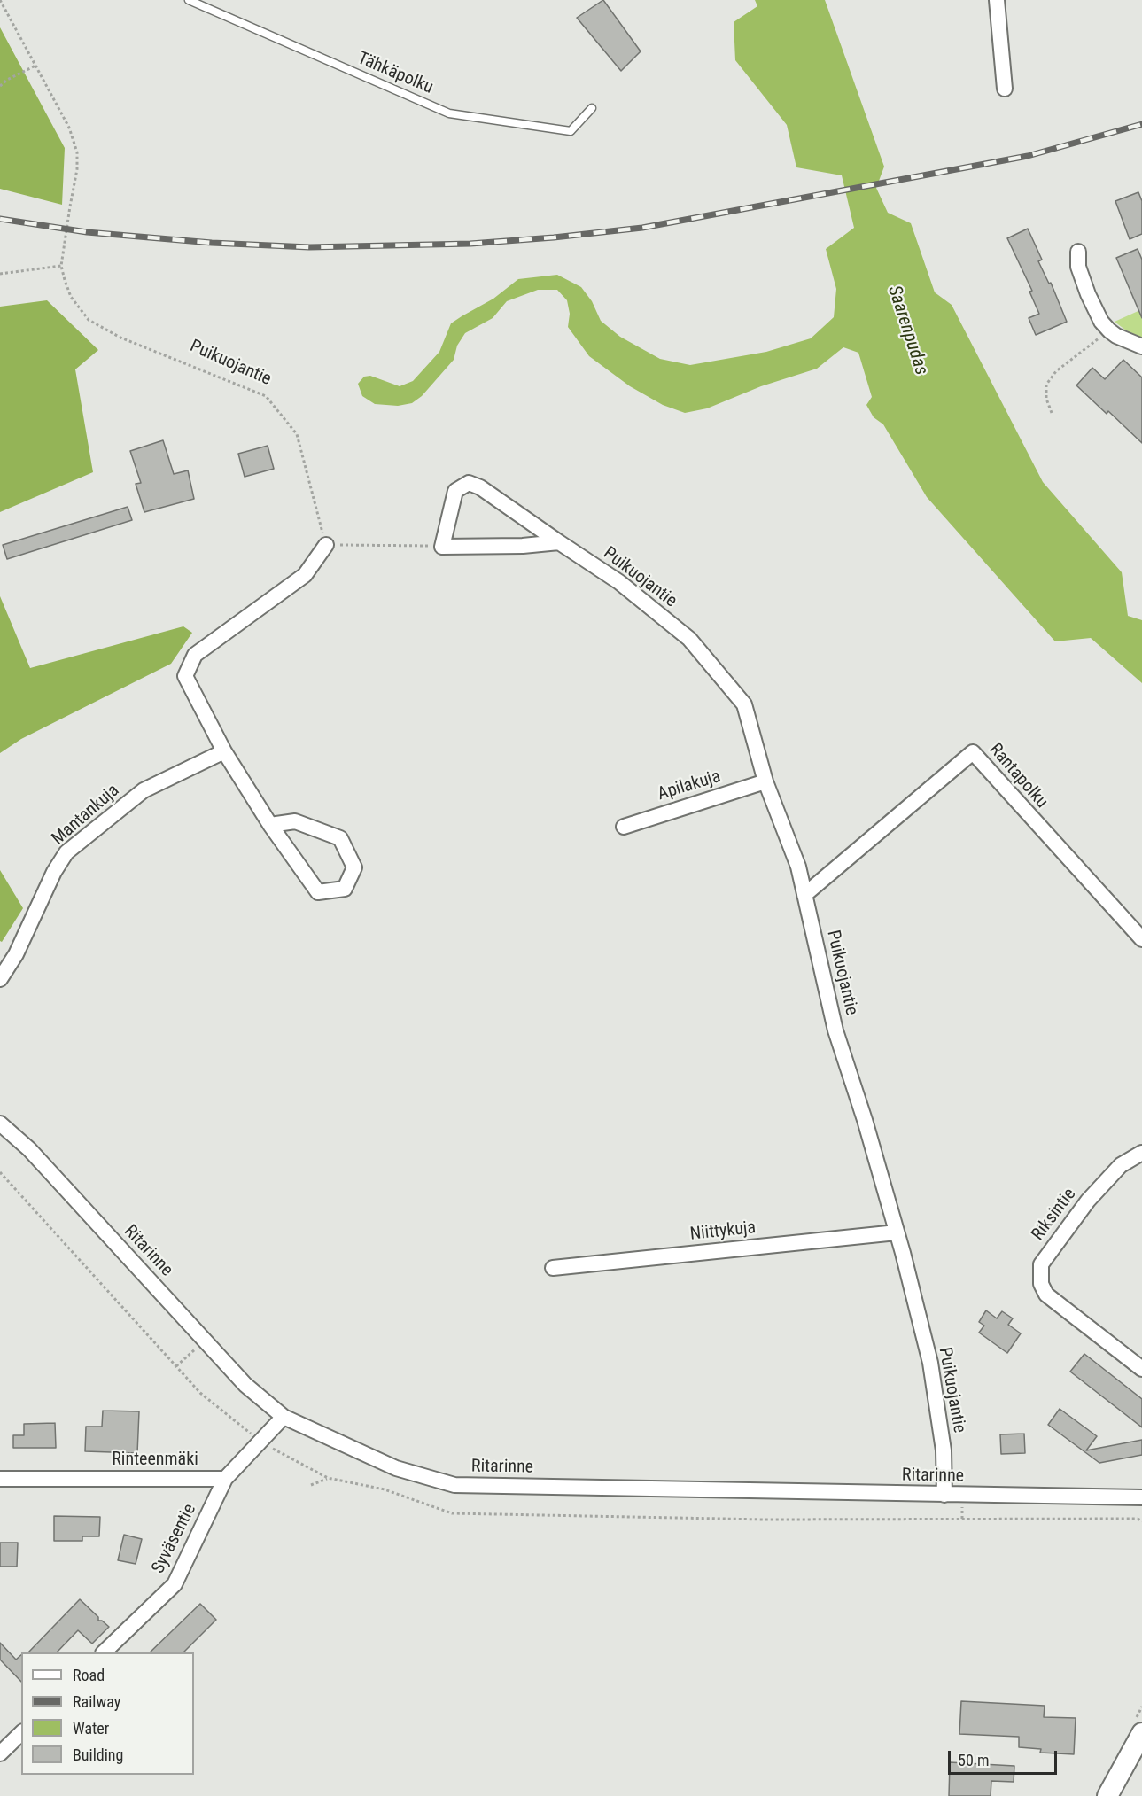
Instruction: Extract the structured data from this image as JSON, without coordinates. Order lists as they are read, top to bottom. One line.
{"streets":{"street":["Puikuojantie","Rantapolku","Apilakuja","Mantankuja","Riksintie","Niittykuja","Ritarinne","Rinteenmäki","Syväsentie"],"lane":["Tähkäpolku"]},"crossings":[["Puikuojantie","Rantapolku"],["Puikuojantie","Apilakuja"],["Puikuojantie","Niittykuja"],["Puikuojantie","Ritarinne"],["Rinteenmäki","Syväsentie"]],"water":["Saarenpudas"],"legend":["Road","Railway","Water","Building"],"scale_bar":"50 m"}
